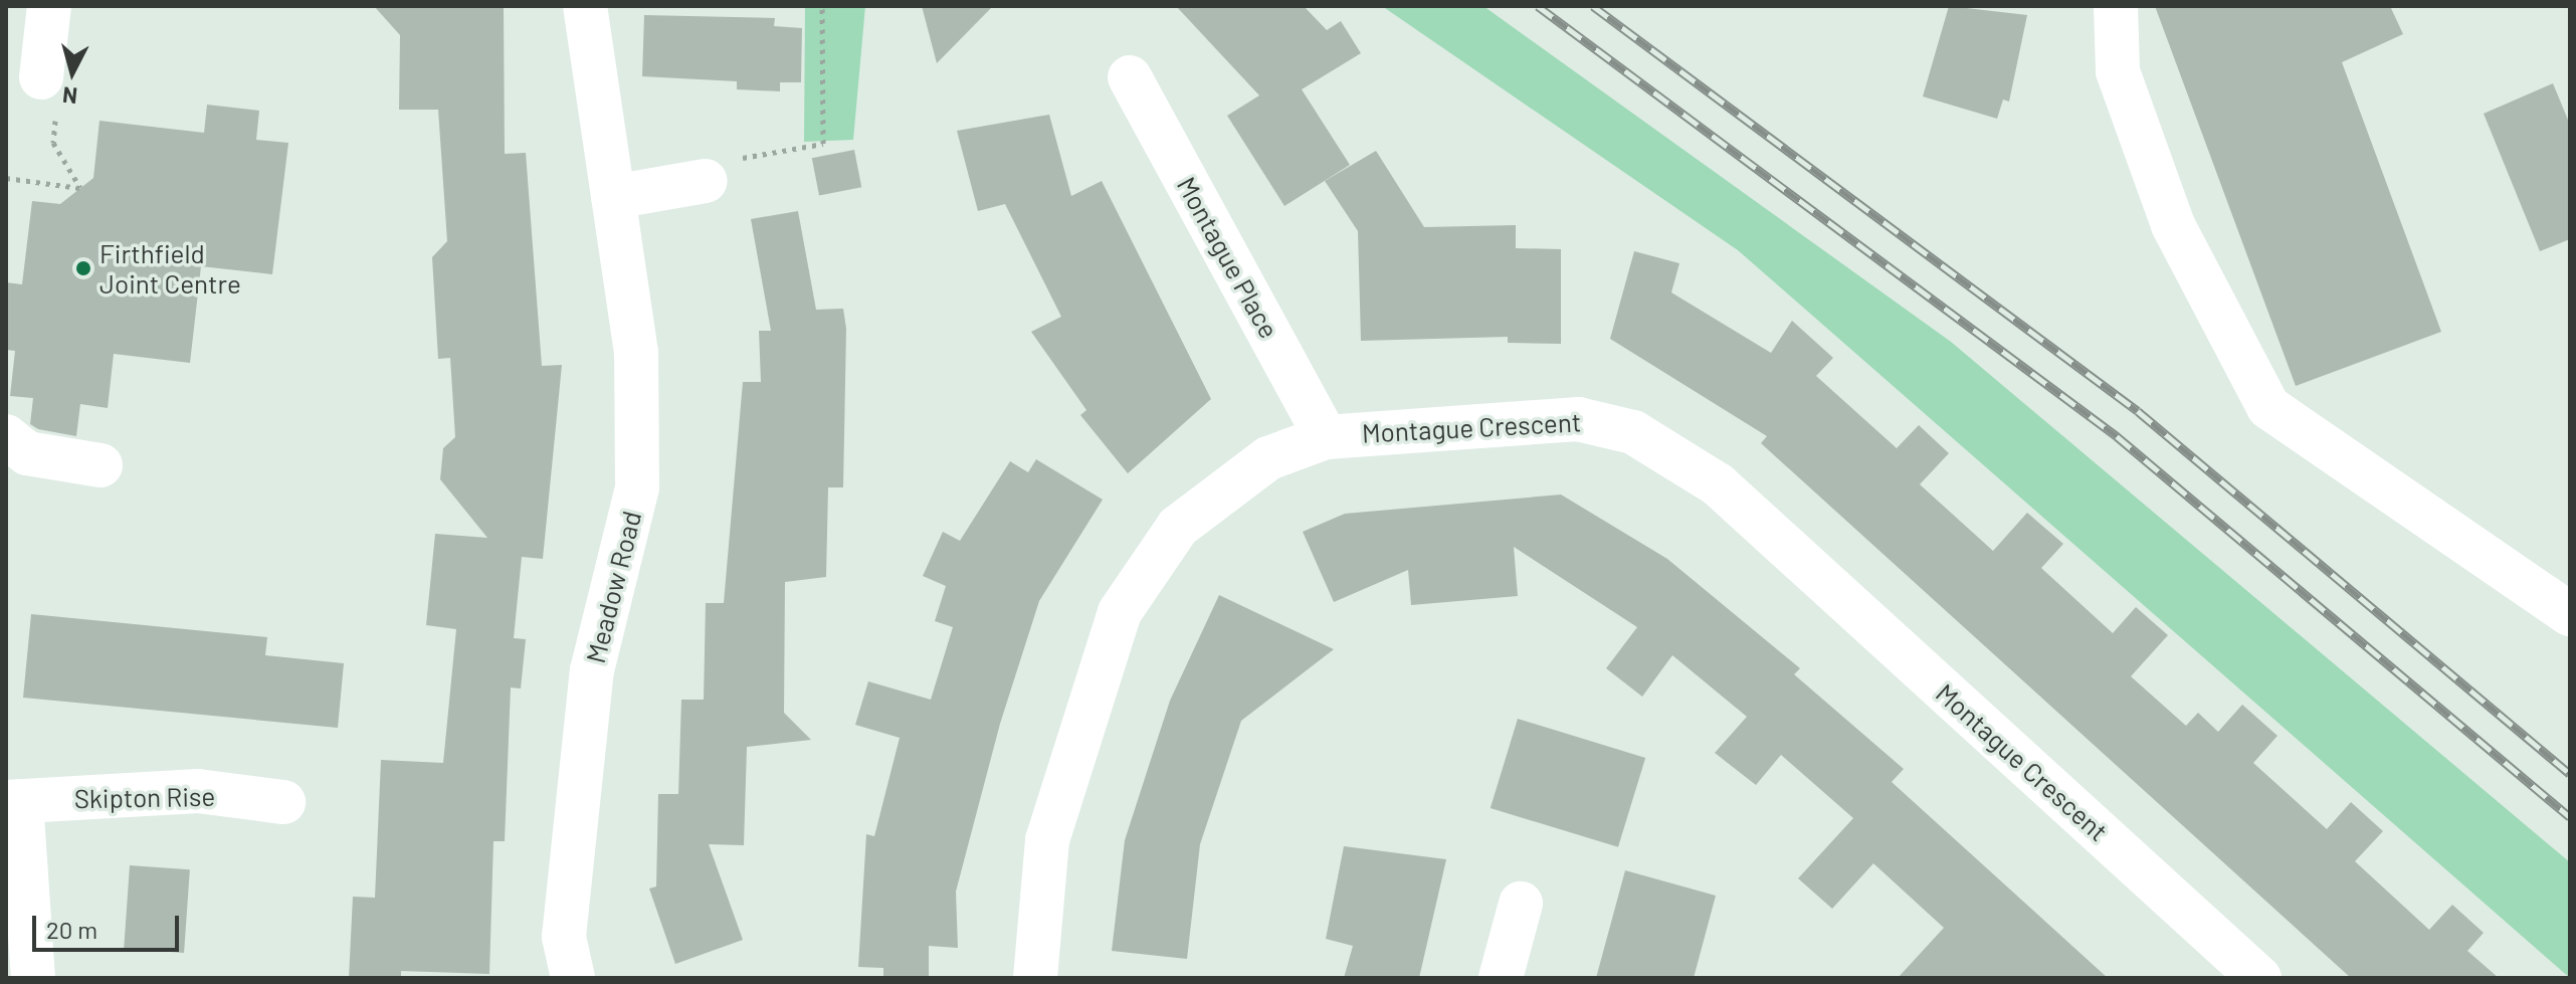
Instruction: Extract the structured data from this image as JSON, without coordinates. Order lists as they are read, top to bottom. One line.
{"streets":{"street":["Montague Place","Montague Crescent","Meadow Road","Skipton Rise"]},"crossings":[["Montague Place","Montague Crescent"]],"places":["Firthfield Joint Centre"],"scale_bar":"20 m","north":"bottom"}
